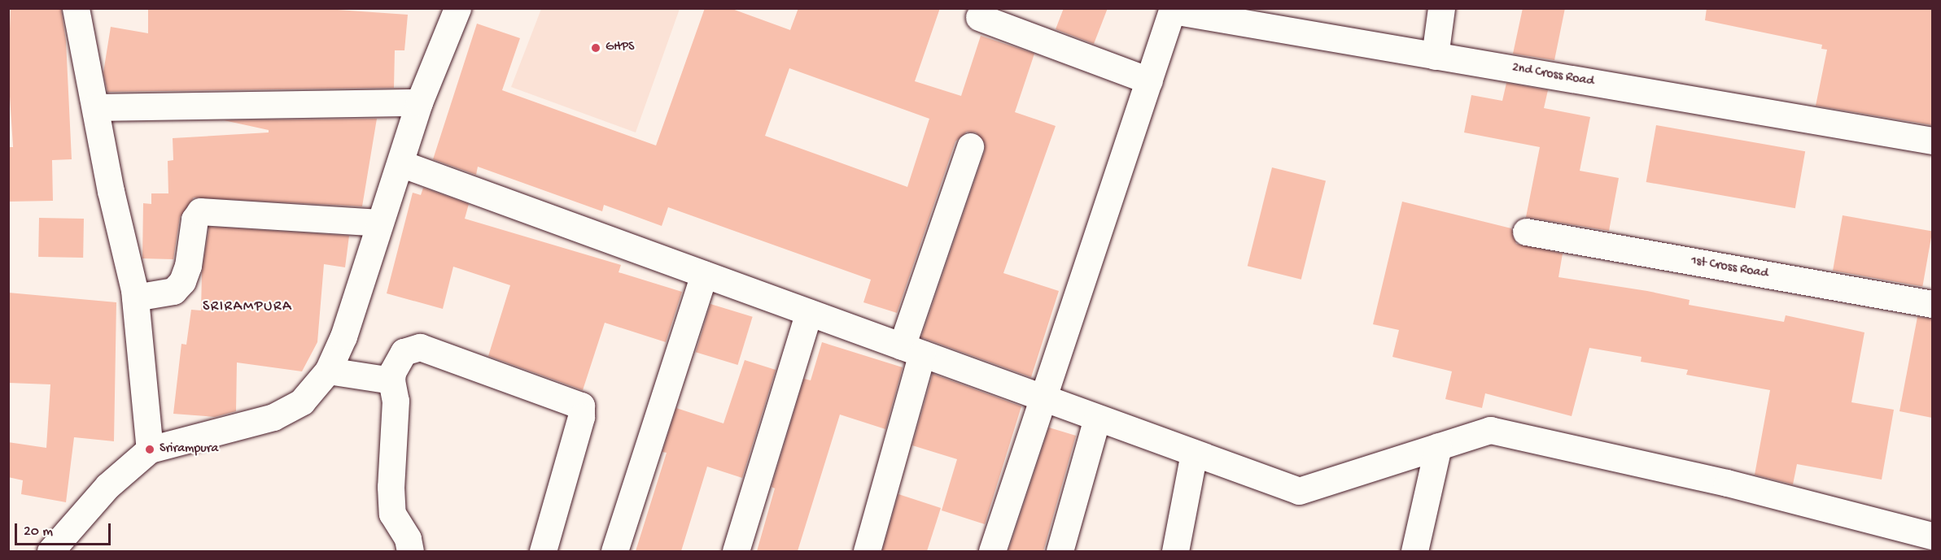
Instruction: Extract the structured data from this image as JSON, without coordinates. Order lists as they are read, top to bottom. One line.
{"streets":{"street":["2nd Cross Road","1st Cross Road"]},"districts":["SRIRAMPURA"],"places":["GHPS","Srirampura"],"scale_bar":"20 m"}
